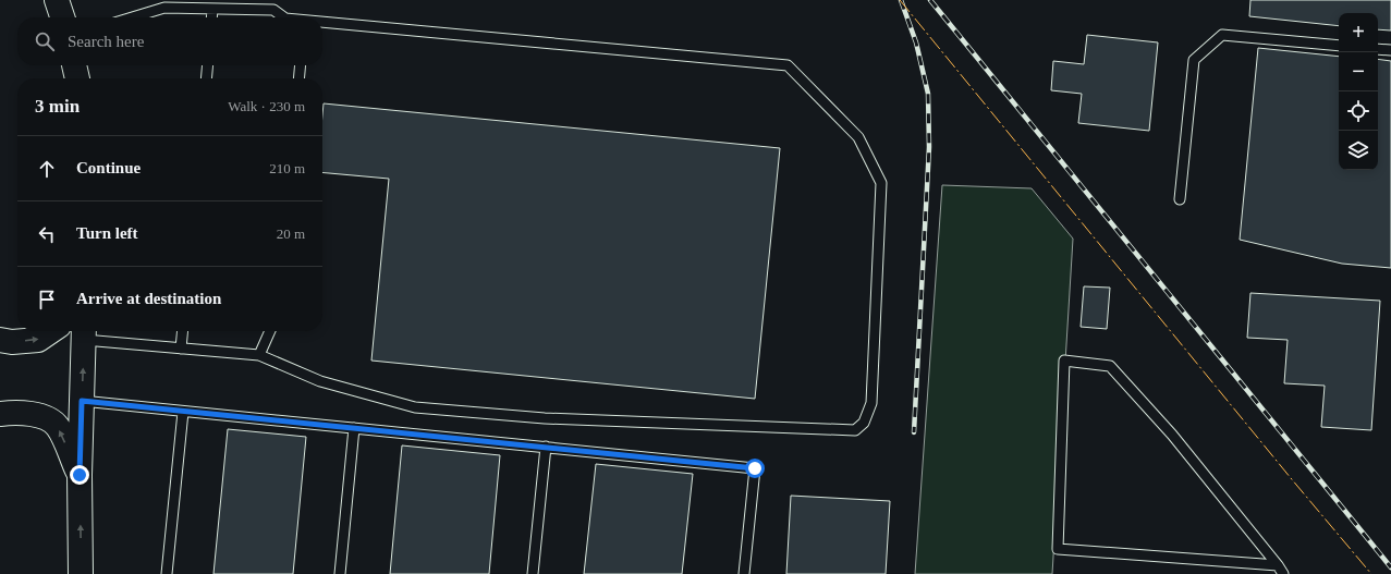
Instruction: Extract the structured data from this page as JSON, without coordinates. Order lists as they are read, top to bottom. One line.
{"page":{"map_buttons":["+","−"],"search":"Search here","heading":["3 min","Walk · 230 m"],"list":[["Continue","210 m"],["Turn left","20 m"],"Arrive at destination"]}}
